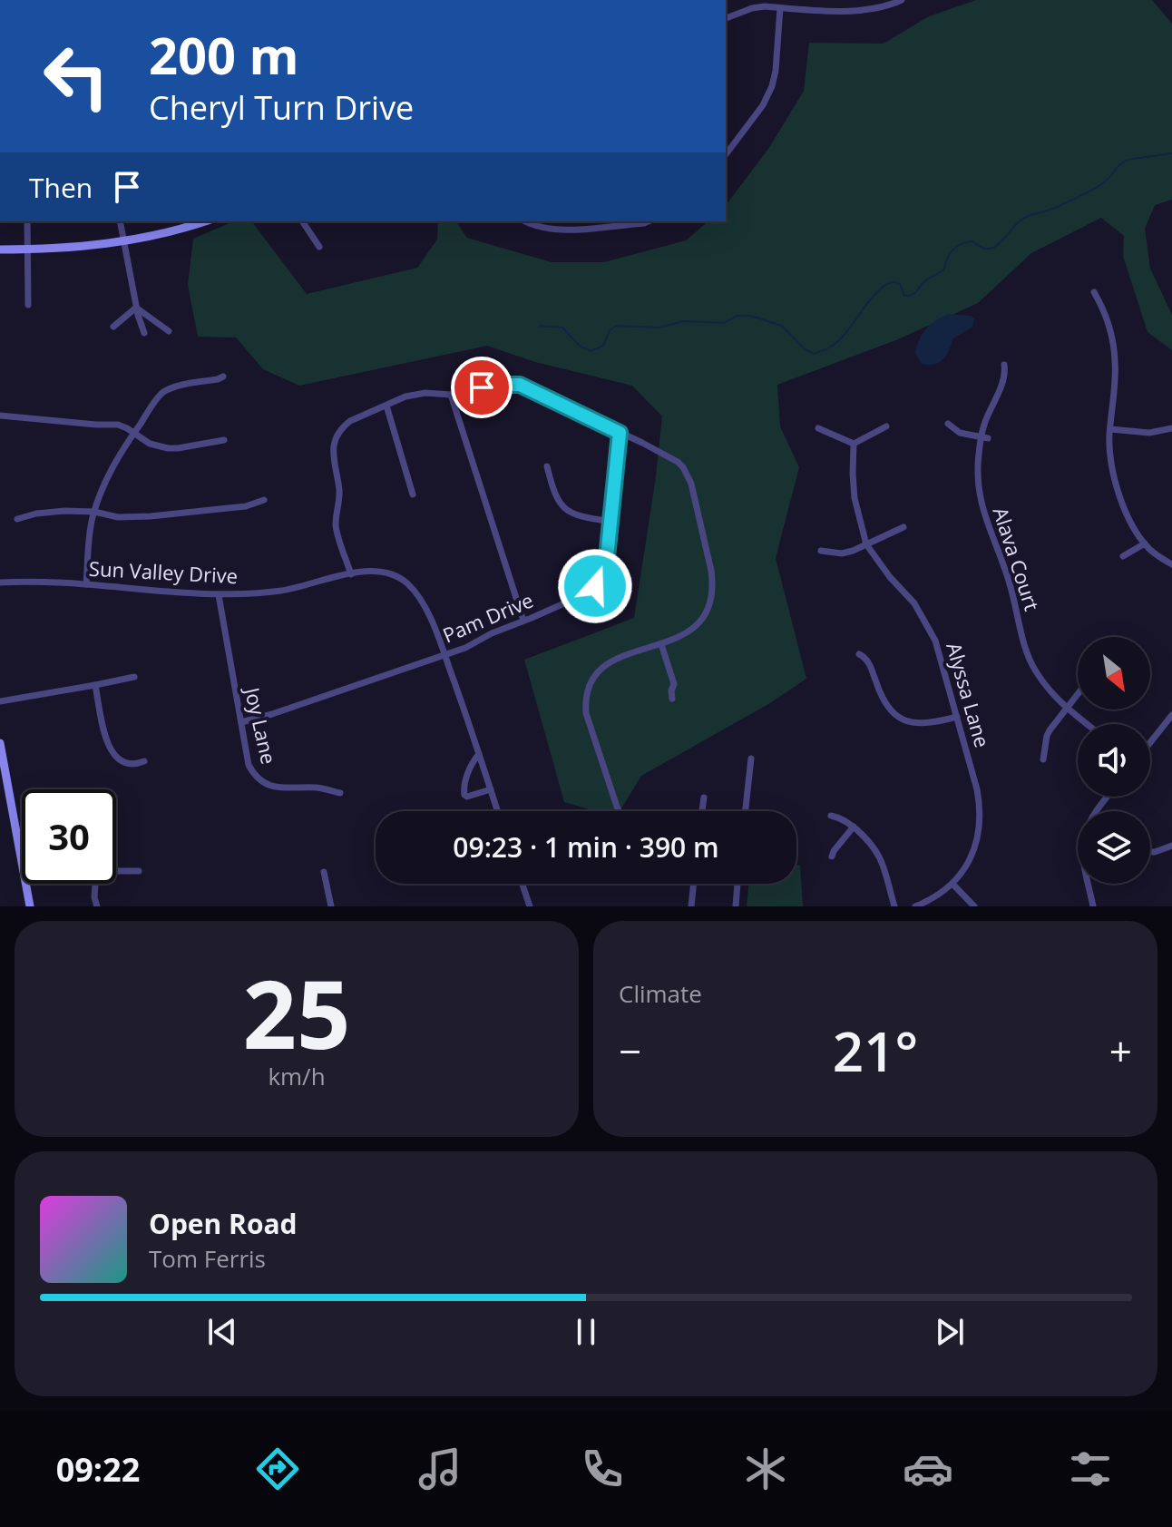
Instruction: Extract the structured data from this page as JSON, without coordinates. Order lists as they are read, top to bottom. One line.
{"streets":{"street":["Alava Court","Sun Valley Drive","Pam Drive","Alyssa Lane","Joy Lane"]},"crossings":[["Sun Valley Drive","Pam Drive"],["Sun Valley Drive","Joy Lane"],["Pam Drive","Joy Lane"]],"north":"bottom right","page":{"turn":["200 m","Cheryl Turn Drive"],"then":"Then","limit":"30","trip":"09:23 · 1 min · 390 m","tile":[["25","km/h"],"Climate"],"heat":["−","21°","+"],"song":["Open Road","Tom Ferris"],"tabs":"09:22"}}
